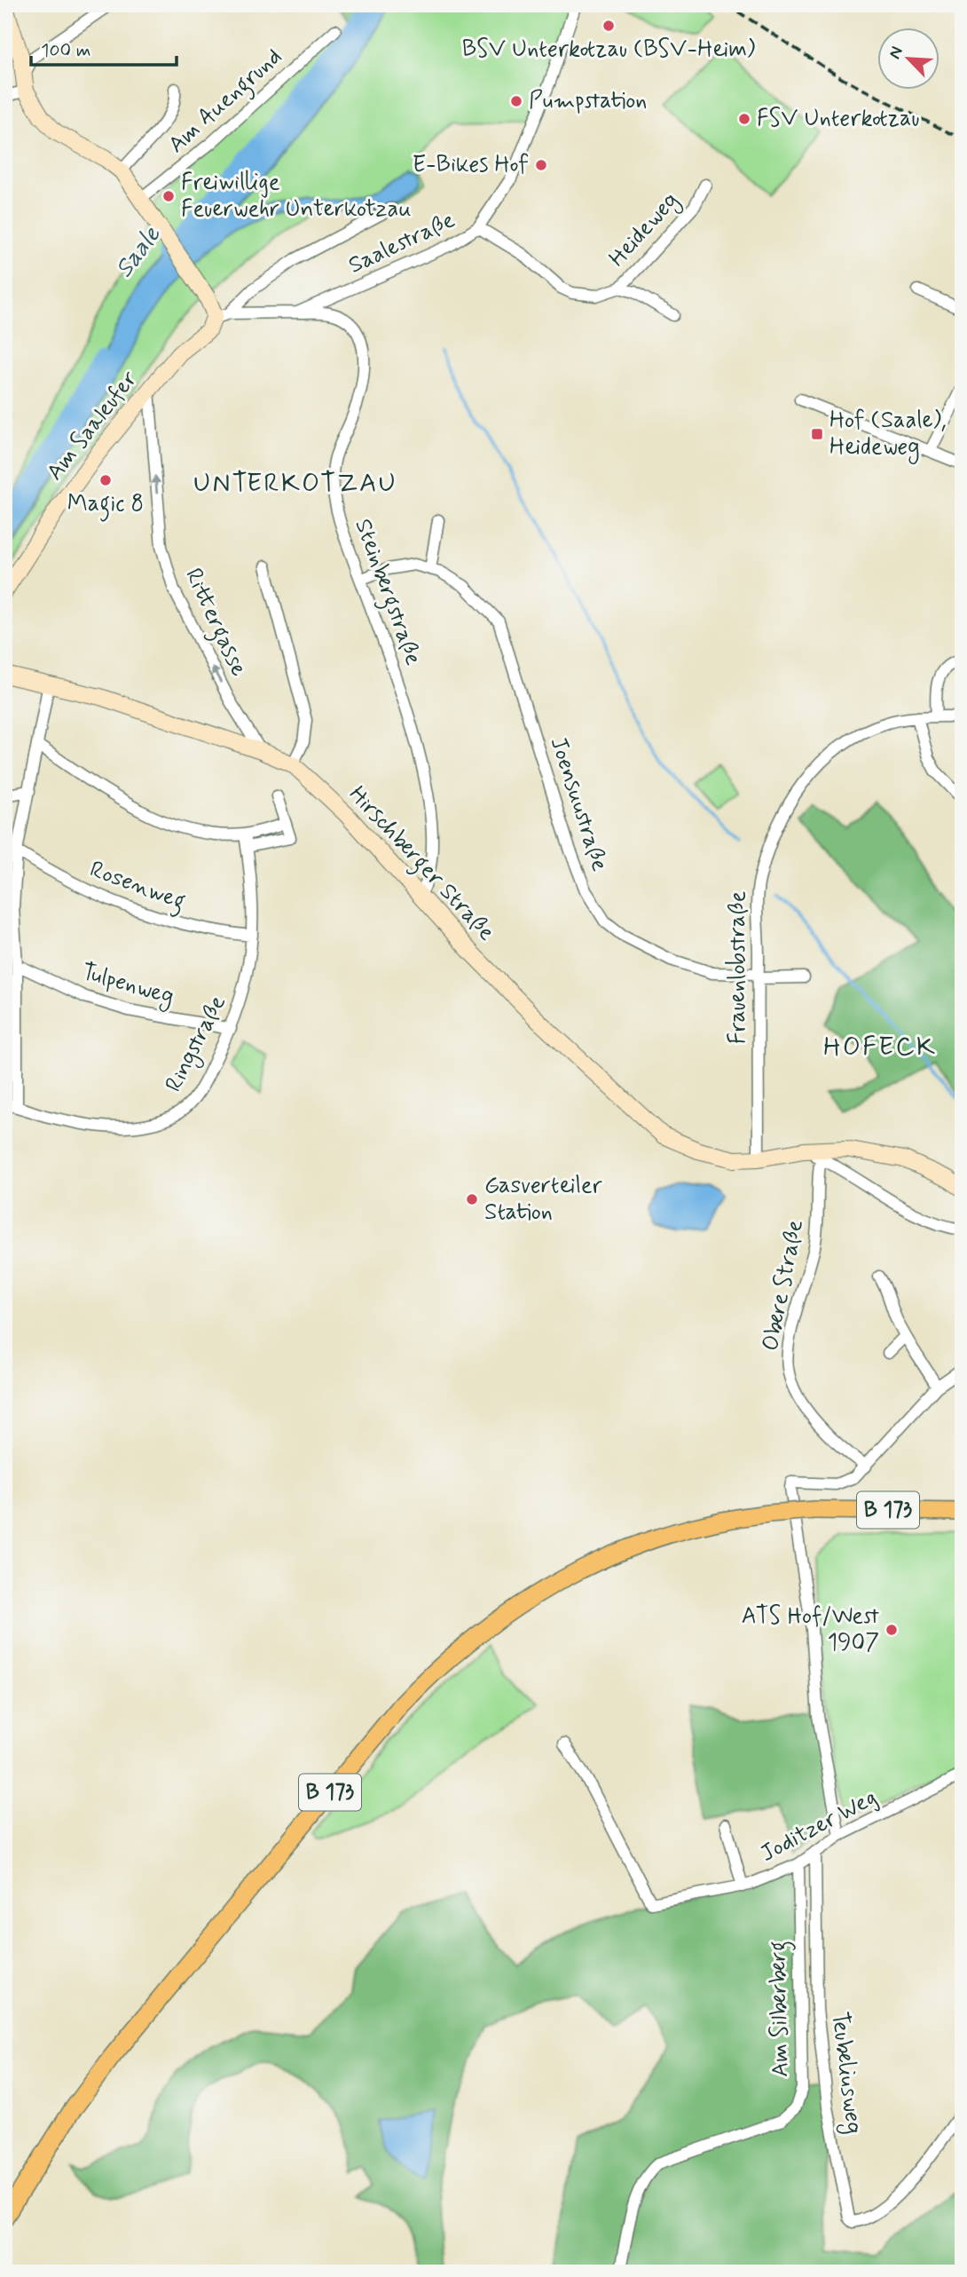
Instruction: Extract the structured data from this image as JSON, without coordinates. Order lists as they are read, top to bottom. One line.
{"streets":{"main road":["Am Saaleufer","Hirschberger Straße","B 173"],"street":["Am Auengrund","Heideweg","Saalestraße","Steinbergstraße","Rittergasse","Joensuustraße","Rosenweg","Frauenlobstraße","Tulpenweg","Ringstraße","Obere Straße","Joditzer Weg","Am Silberberg","Teubeliusweg"]},"crossings":[["Heideweg","Saalestraße"],["Saalestraße","Am Saaleufer"],["Saalestraße","Steinbergstraße"],["Am Saaleufer","Rittergasse"],["Steinbergstraße","Joensuustraße"],["Steinbergstraße","Hirschberger Straße"],["Rittergasse","Hirschberger Straße"],["Joensuustraße","Frauenlobstraße"],["Hirschberger Straße","Frauenlobstraße"],["Rosenweg","Ringstraße"],["Tulpenweg","Ringstraße"],["Joditzer Weg","Am Silberberg"],["Joditzer Weg","Teubeliusweg"]],"districts":["UNTERKOTZAU","HOFECK"],"water":["Saale"],"places":{"other":["BSV Unterkotzau (BSV-Heim)","Pumpstation","FSV Unterkotzau","E-Bikes Hof","Freiwillige Feuerwehr Unterkotzau","Magic 8","Gasverteiler Station","ATS Hof/West 1907"],"transit":["Hof (Saale), Heideweg"]},"scale_bar":"100 m","north":"top left"}
